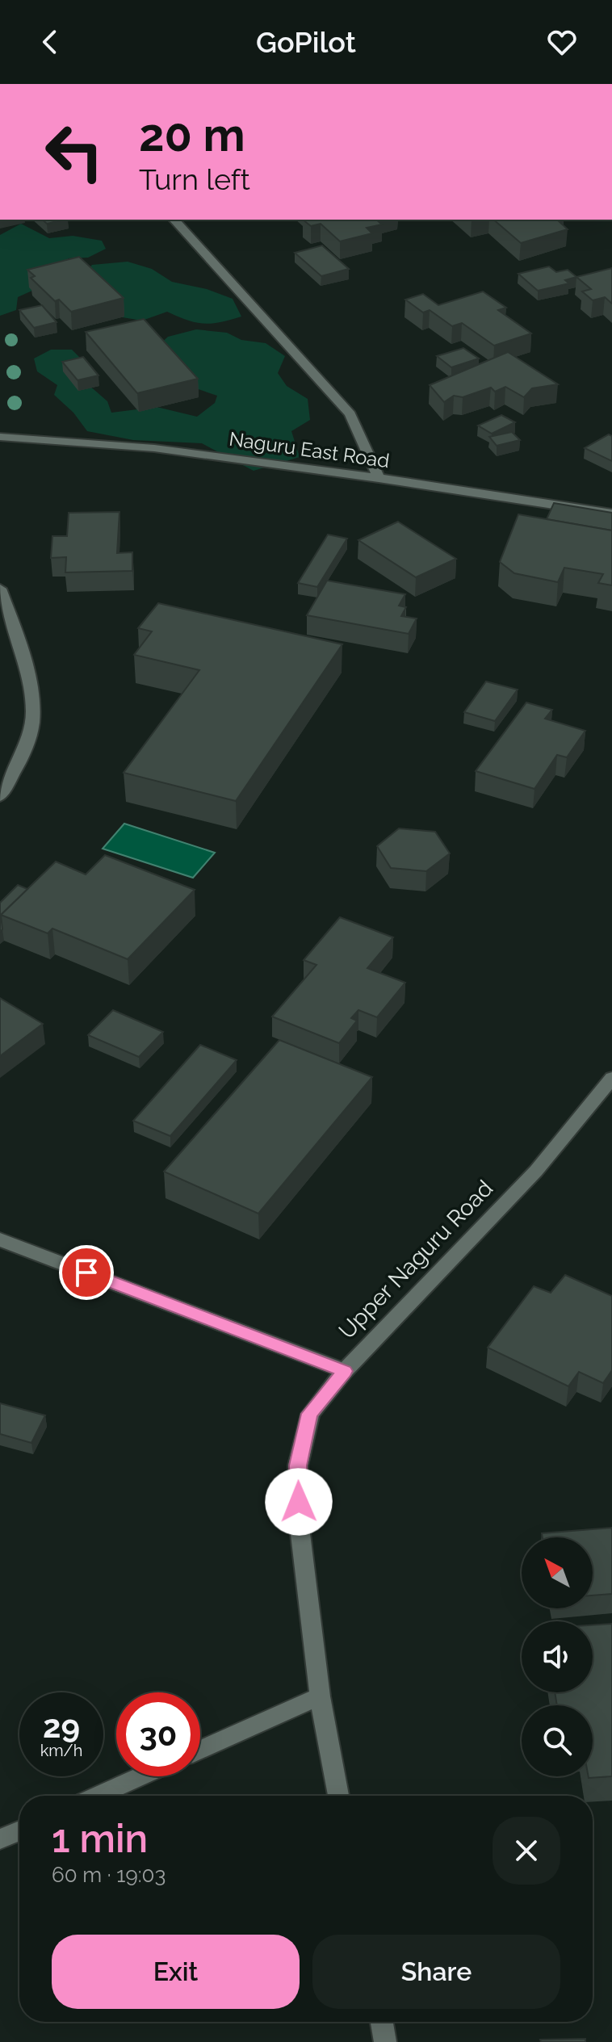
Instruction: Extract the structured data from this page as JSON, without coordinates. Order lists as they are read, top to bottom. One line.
{"streets":{"street":["Naguru East Road","Upper Naguru Road"]},"north":"top left","page":{"header":"GoPilot","turn":["20 m","Turn left"],"speed":"29 km/h","limit":"30","heading":["1 min","60 m · 19:03"],"buttons":["Exit","Share"]}}
